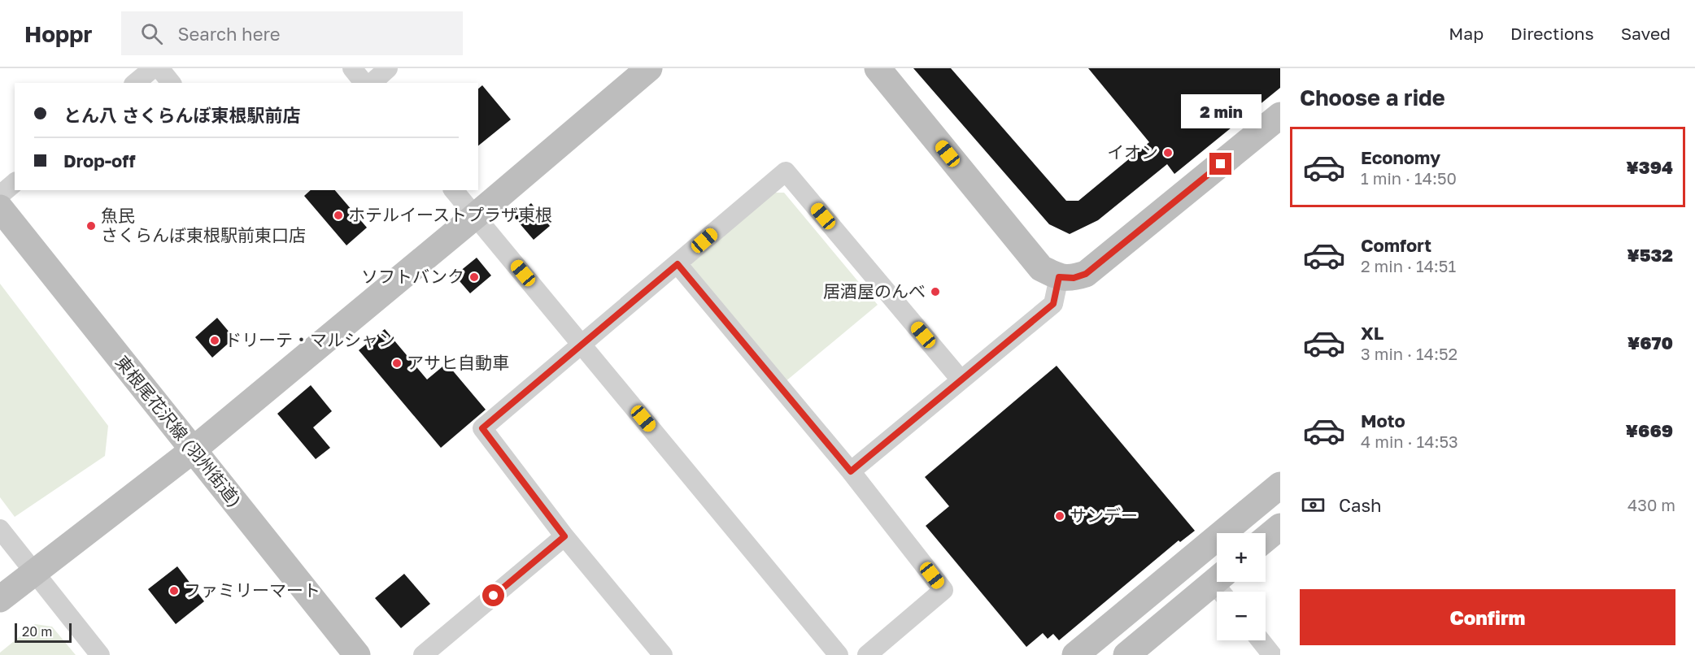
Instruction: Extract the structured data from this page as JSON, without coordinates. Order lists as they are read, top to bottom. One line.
{"streets":{"street":["東根尾花沢線 (羽州街道)"]},"places":["イオン","ホテルイーストプラザ東根","魚民 さくらんぼ東根駅前東口店","ソフトバンク","居酒屋のんべ","ドリーテ・マルシャン","アサヒ自動車","サンデー","ファミリーマート"],"scale_bar":"20 m","page":{"header":"Hoppr","search":"Search here","nav":["Map","Directions","Saved"],"heading":"Choose a ride","banner":["とん八 さくらんぼ東根駅前店","Drop-off"],"bubble":"2 min","list":[{"name":"Economy","note":"1 min · 14:50","value":"¥394"},{"name":"Comfort","note":"2 min · 14:51","value":"¥532"},{"name":"XL","note":"3 min · 14:52","value":"¥670"},{"name":"Moto","note":"4 min · 14:53","value":"¥669"}],"pay":["Cash","430 m"],"map_buttons":["+","−"],"buttons":"Confirm","scale":"20 m"}}
